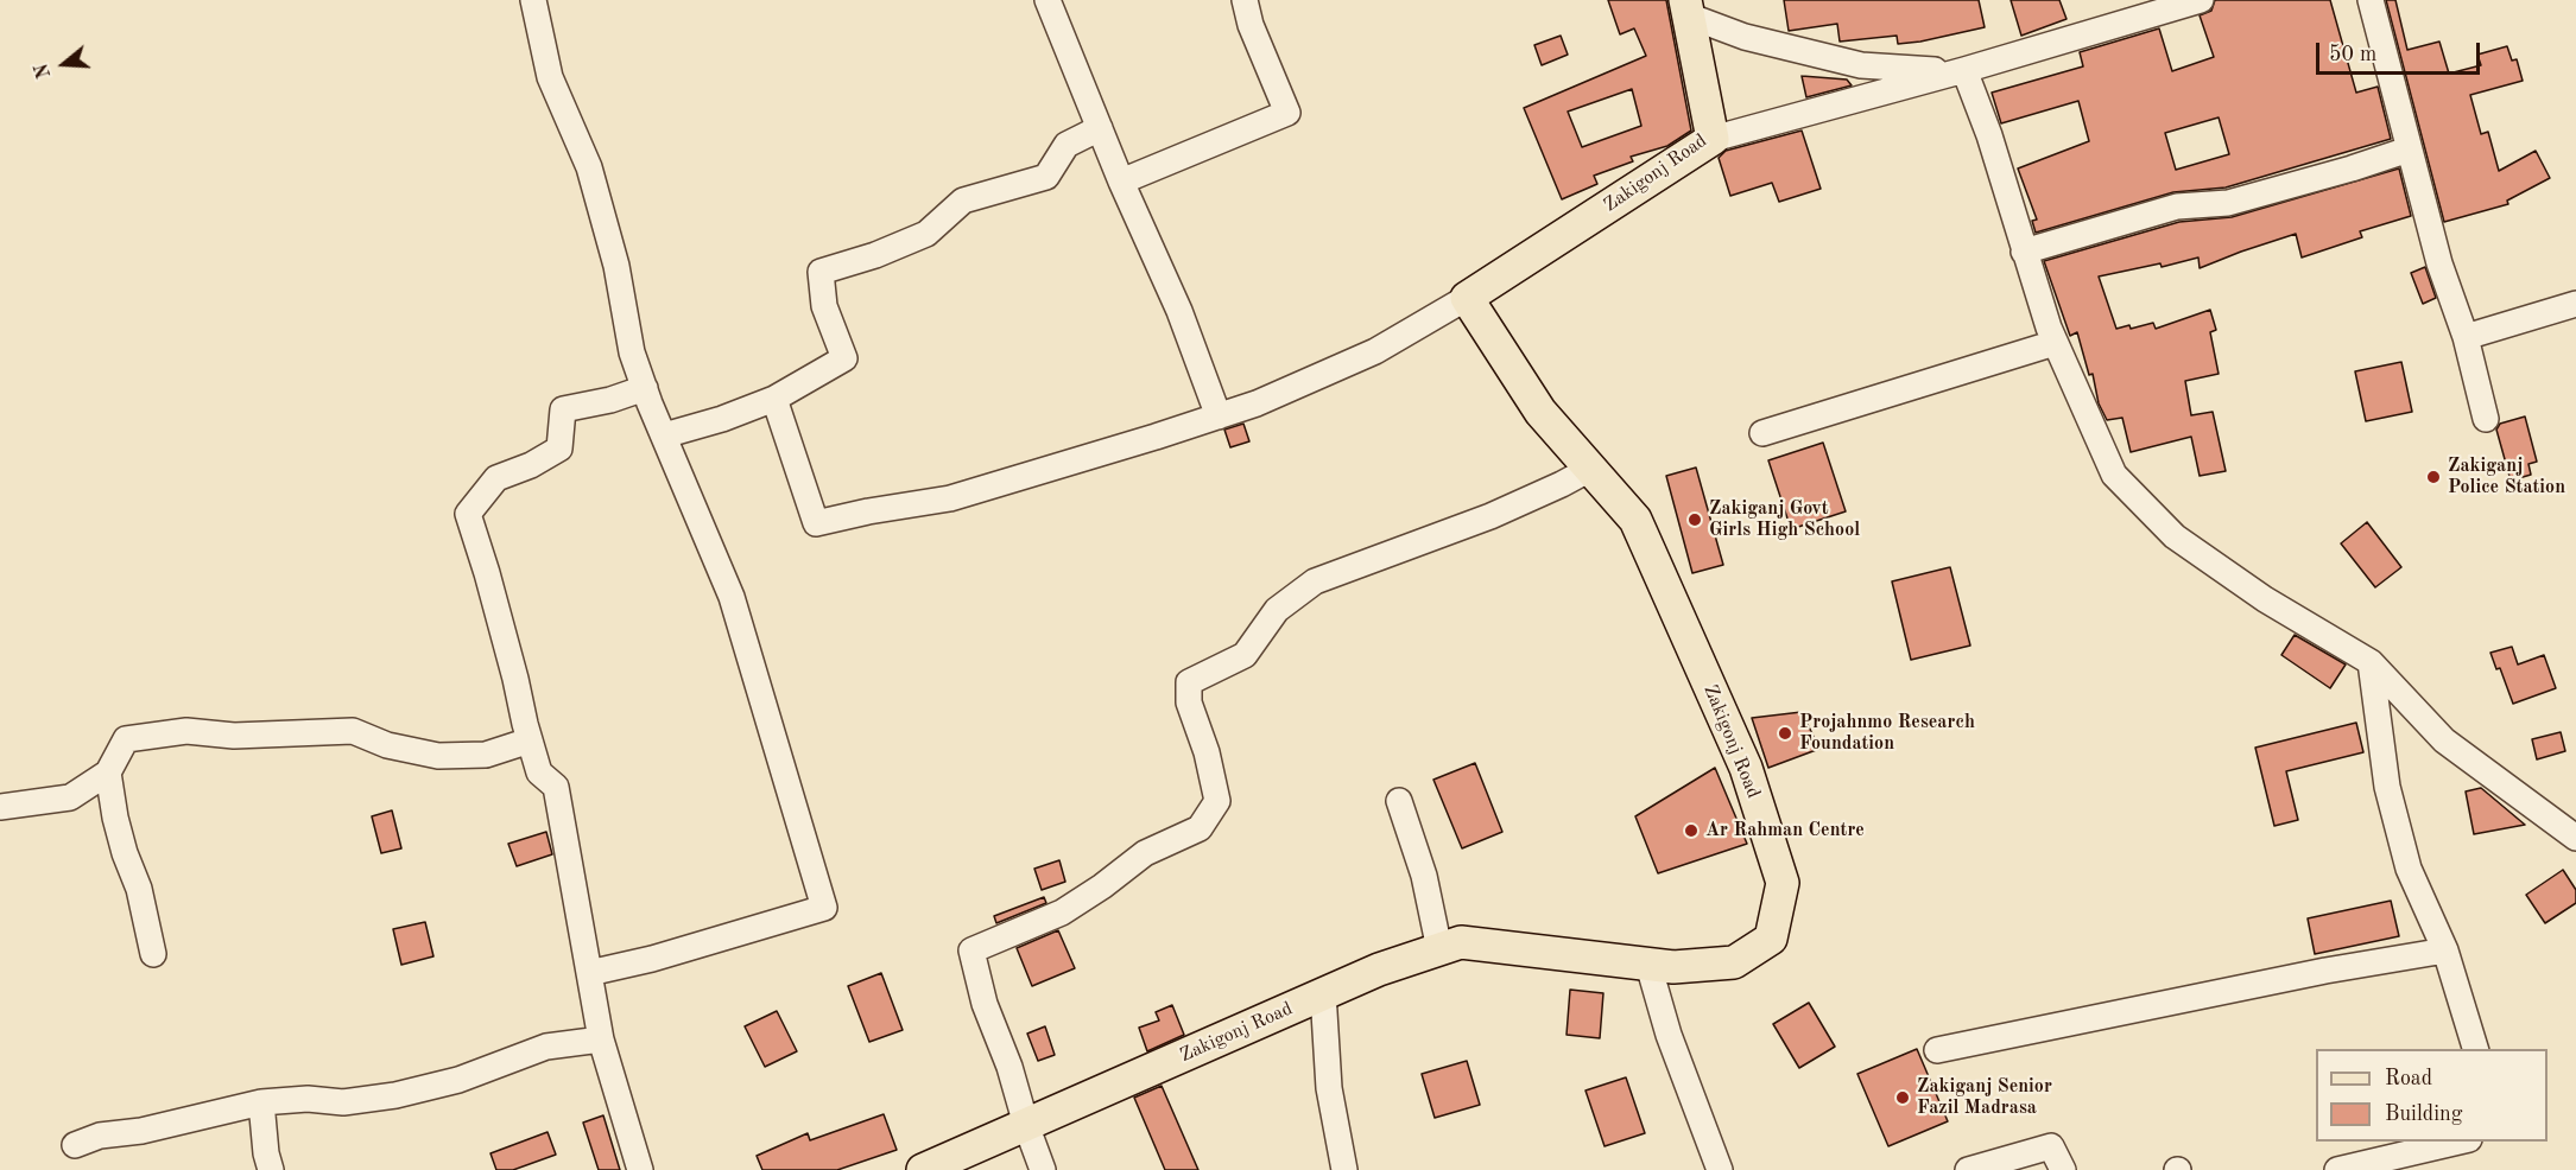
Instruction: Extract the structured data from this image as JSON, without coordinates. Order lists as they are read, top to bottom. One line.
{"streets":{"main road":["Zakigonj Road"]},"places":["Zakiganj Police Station","Zakiganj Govt Girls High School","Projahnmo Research Foundation","Ar Rahman Centre","Zakiganj Senior Fazil Madrasa"],"legend":["Road","Building"],"scale_bar":"50 m","north":"left"}
